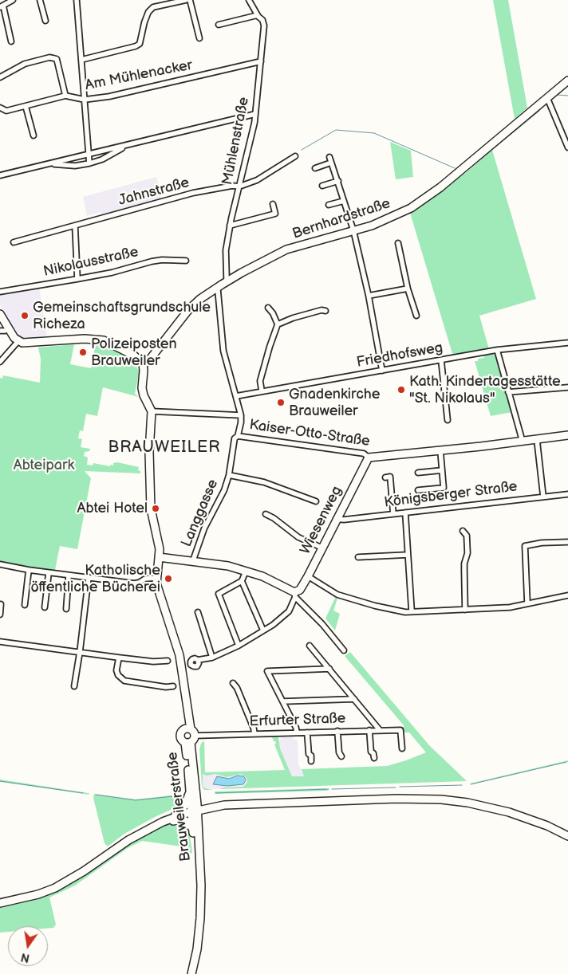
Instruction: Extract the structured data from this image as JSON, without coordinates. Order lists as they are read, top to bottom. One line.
{"streets":{"street":["Am Mühlenacker","Mühlenstraße","Jahnstraße","Bernhardstraße","Nikolausstraße","Friedhofsweg","Kaiser-Otto-Straße","Königsberger Straße","Langgasse","Wiesenweg","Erfurter Straße","Brauweilerstraße"]},"crossings":[["Am Mühlenacker","Mühlenstraße"],["Mühlenstraße","Jahnstraße"],["Mühlenstraße","Bernhardstraße"],["Kaiser-Otto-Straße","Langgasse"],["Kaiser-Otto-Straße","Wiesenweg"],["Königsberger Straße","Wiesenweg"],["Erfurter Straße","Brauweilerstraße"]],"districts":["BRAUWEILER"],"parks":["Abteipark"],"places":["Gemeinschaftsgrundschule Richeza","Polizeiposten Brauweiler","Kath. Kindertagesstätte \"St. Nikolaus\"","Gnadenkirche Brauweiler","Abtei Hotel","Katholische öffentliche Bücherei"],"north":"bottom"}
